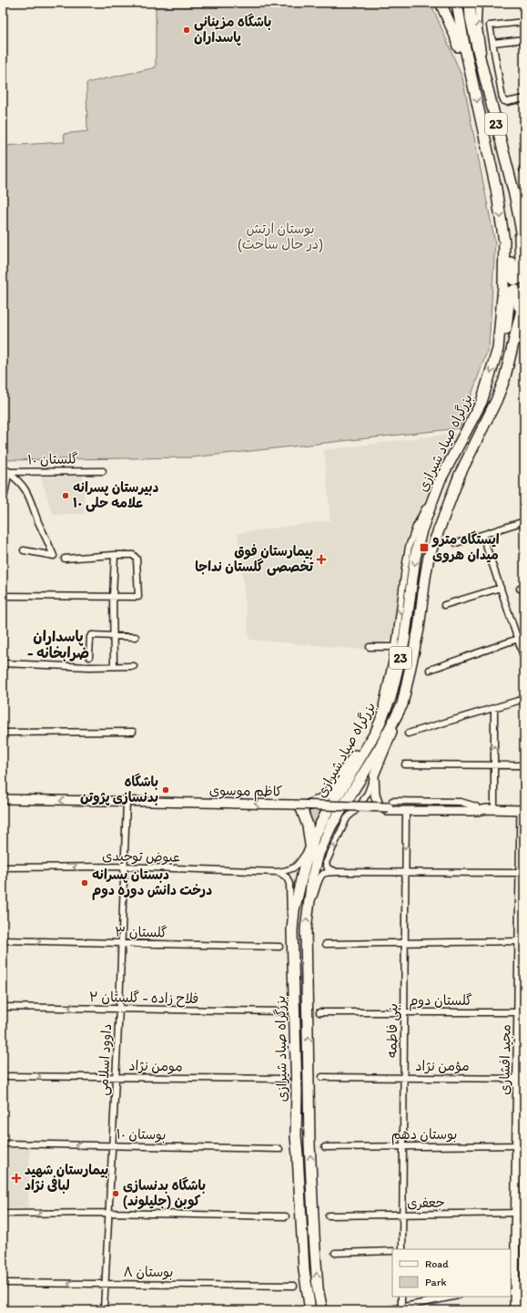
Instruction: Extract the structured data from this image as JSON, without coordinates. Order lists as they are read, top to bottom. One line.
{"streets":{"highway":["23","بزرگراه صیاد شیرازی"],"main road":["کاظم موسوی","مجید افشاری"],"street":["گلستان ۱۰","عیوض توحیدی","گلستان ۳","فلاح زاده - گلستان ۲","گلستان دوم","بنی فاطمه","داوود اسلامی","مومن نژاد","مؤمن نژاد","بوستان ۱۰","بوستان دهم","جعفری","بوستان ۸"]},"crossings":[["بزرگراه صیاد شیرازی","عیوض توحیدی"],["کاظم موسوی","بنی فاطمه"],["کاظم موسوی","داوود اسلامی"],["کاظم موسوی","مجید افشاری"],["عیوض توحیدی","داوود اسلامی"],["گلستان ۳","داوود اسلامی"],["فلاح زاده - گلستان ۲","داوود اسلامی"],["گلستان دوم","بنی فاطمه"],["گلستان دوم","مجید افشاری"],["بنی فاطمه","مؤمن نژاد"],["بنی فاطمه","بوستان دهم"],["بنی فاطمه","جعفری"],["داوود اسلامی","مومن نژاد"],["داوود اسلامی","بوستان ۱۰"],["داوود اسلامی","بوستان ۸"],["مجید افشاری","مؤمن نژاد"],["مجید افشاری","بوستان دهم"],["مجید افشاری","جعفری"]],"one_way":["کاظم موسوی","عیوض توحیدی","گلستان ۳","فلاح زاده - گلستان ۲","مومن نژاد","بوستان ۱۰","بوستان ۸"],"districts":["پاسداران - ضرابخانه"],"parks":["بوستان ارتش (در حال ساخت)"],"places":{"other":["باشگاه مزینانی پاسداران","دبیرستان پسرانه علامه حلی ۱۰","باشگاه بدنسازی پژوتن","دبستان پسرانه درخت دانش دوره دوم","باشگاه بدنسازی کوبن (جلیلوند)"],"transit":["ایستگاه مترو میدان هروی"],"health":["بیمارستان فوق تخصصی گلستان نداجا","بیمارستان شهید لبافی نژاد"]},"legend":["Road","Park"]}
